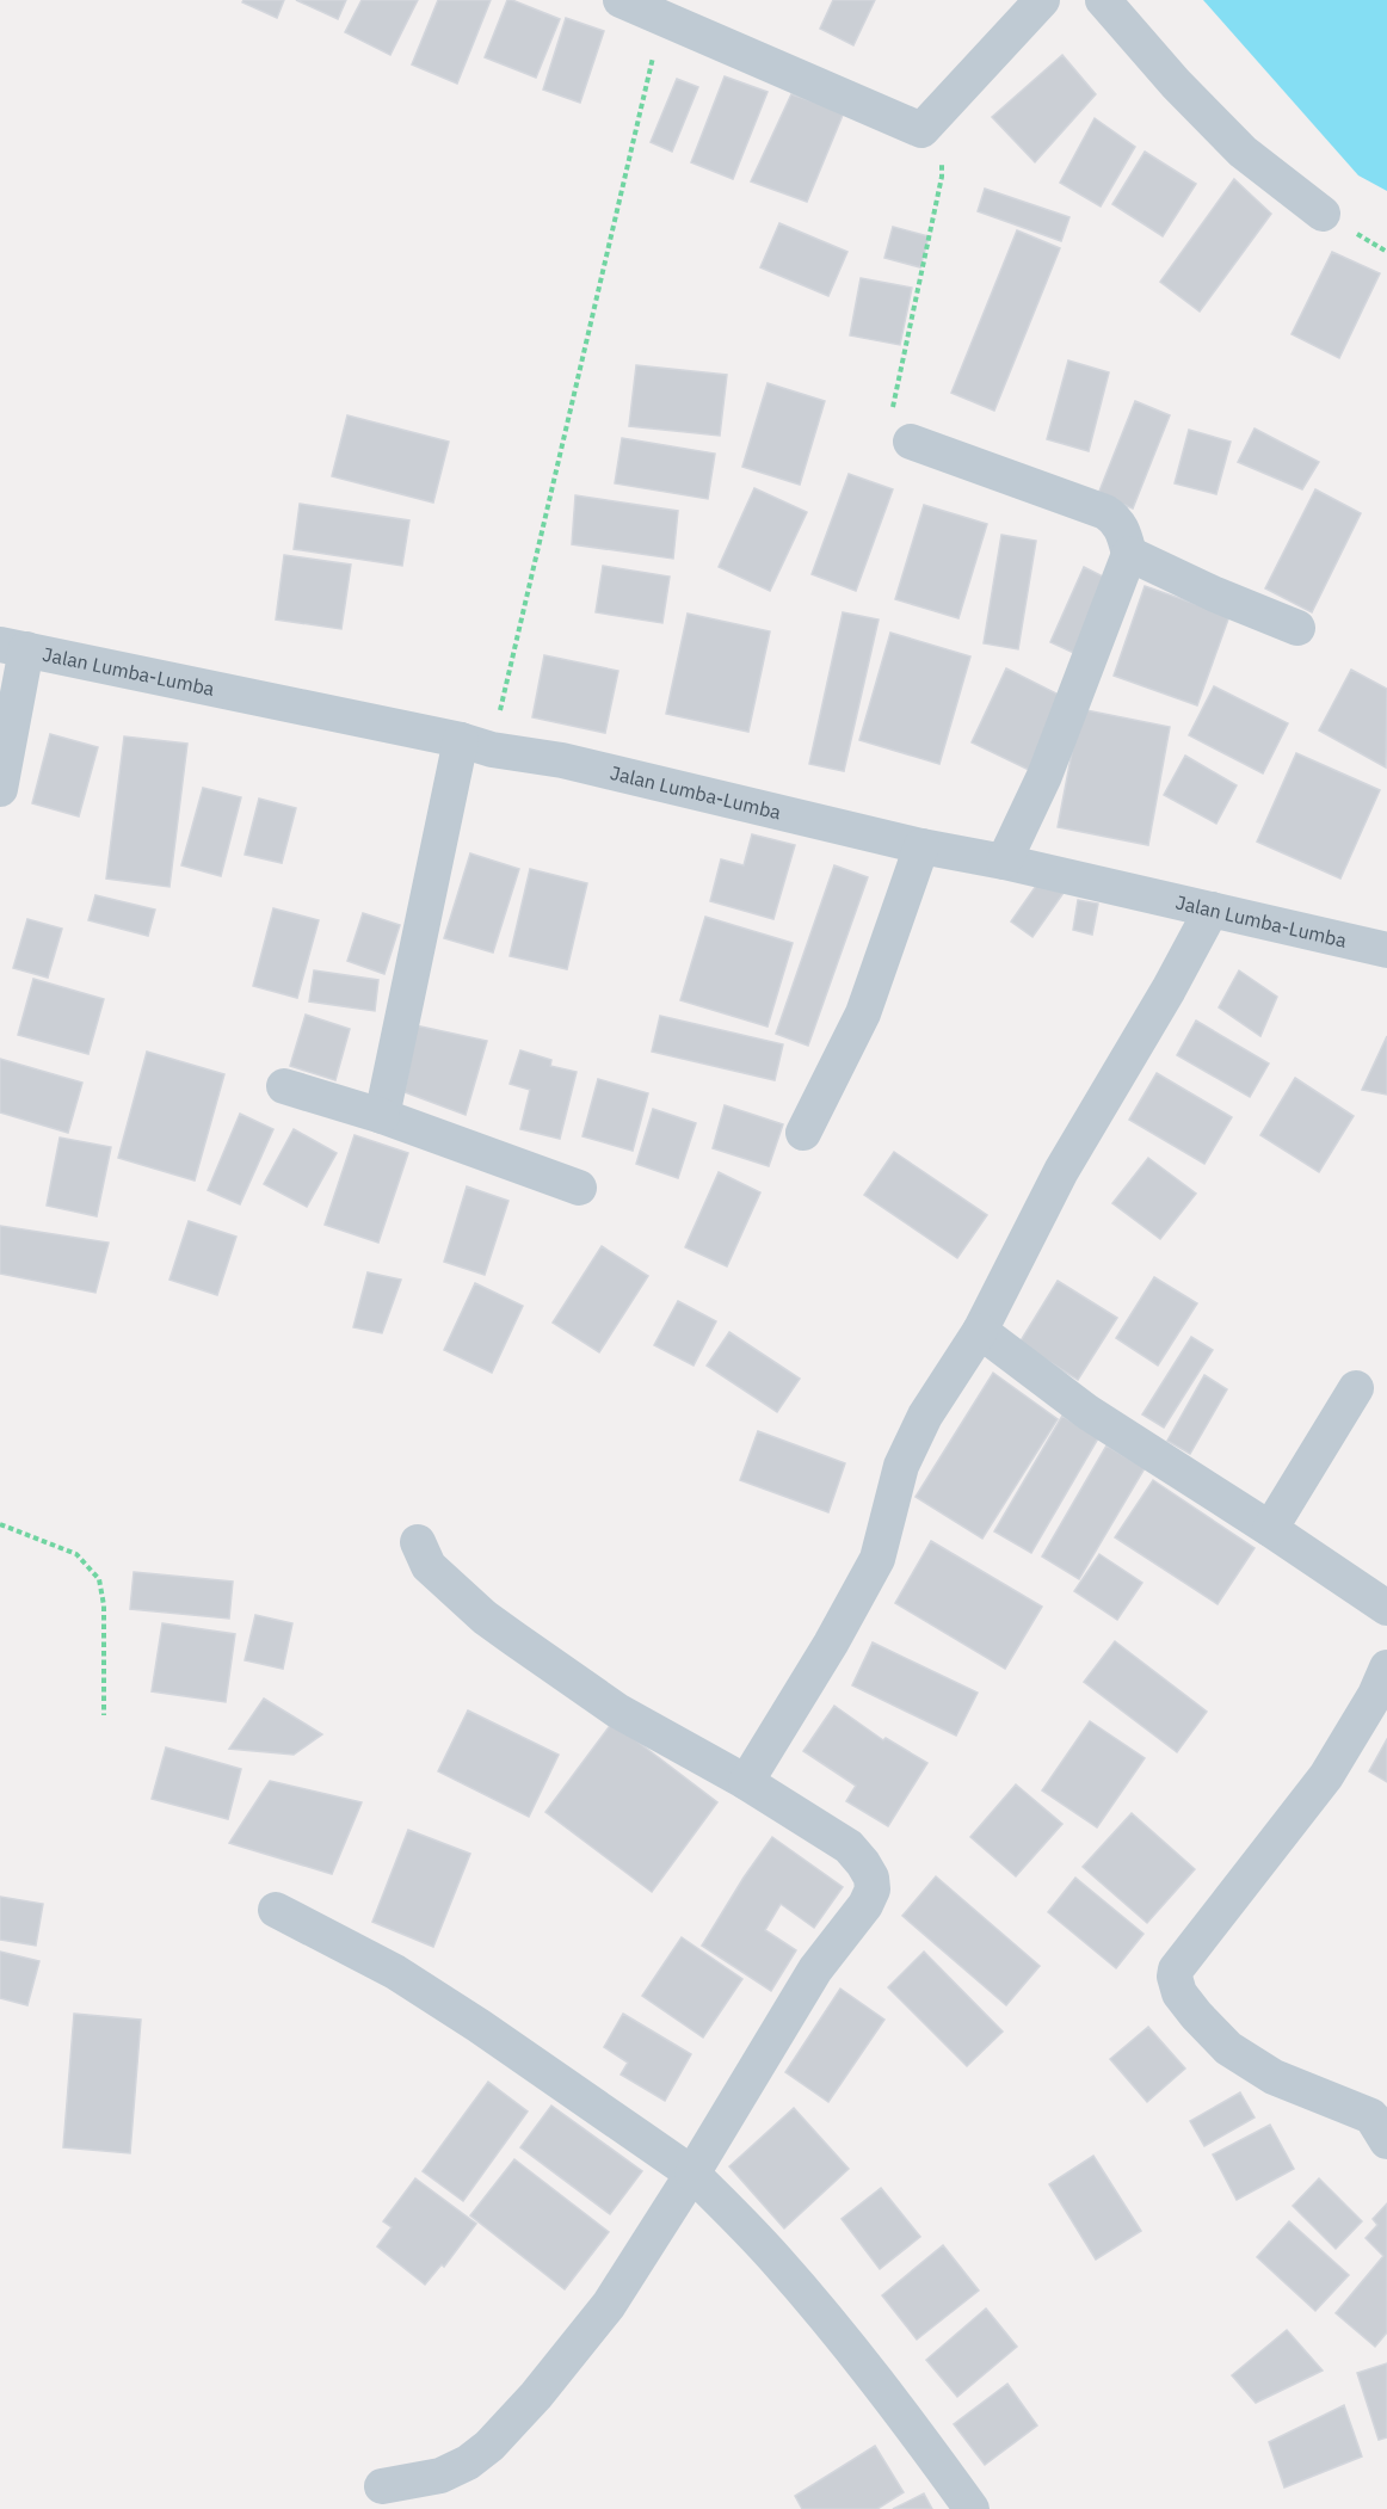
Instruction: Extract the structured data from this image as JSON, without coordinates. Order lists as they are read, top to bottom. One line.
{"streets":{"street":["Jalan Lumba-Lumba"]}}
